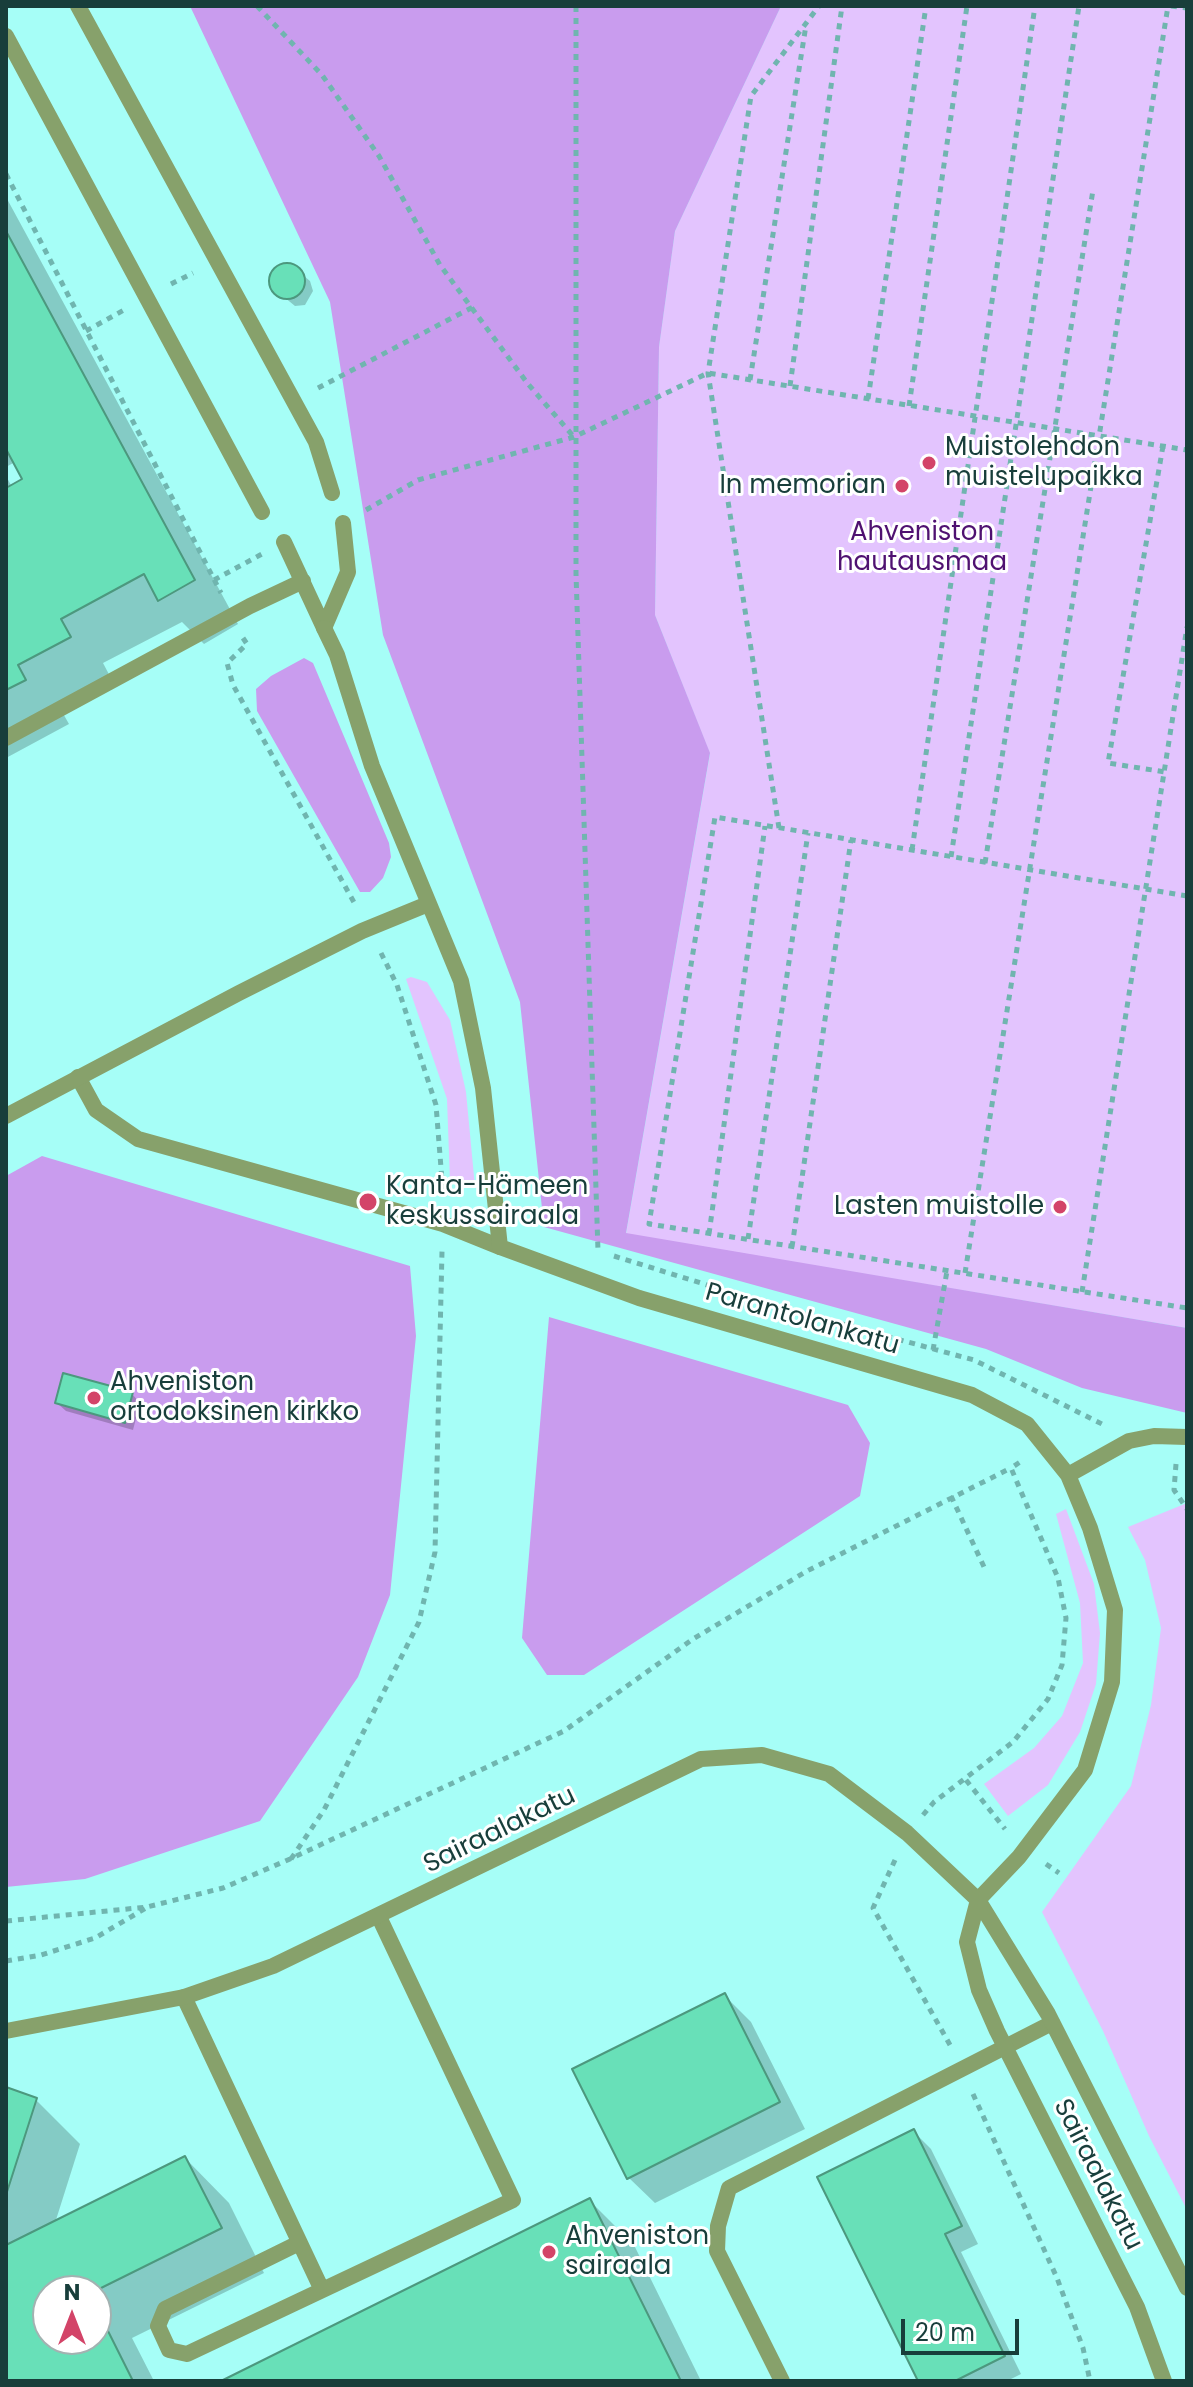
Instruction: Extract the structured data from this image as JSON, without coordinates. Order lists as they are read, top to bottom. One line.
{"streets":{"street":["Parantolankatu","Sairaalakatu"]},"crossings":[["Parantolankatu","Sairaalakatu"]],"parks":["Ahveniston hautausmaa"],"places":["Muistolehdon muistelupaikka","In memorian","Kanta-Hämeen keskussairaala","Lasten muistolle","Ahveniston ortodoksinen kirkko","Ahveniston sairaala"],"scale_bar":"20 m","north":"top"}
